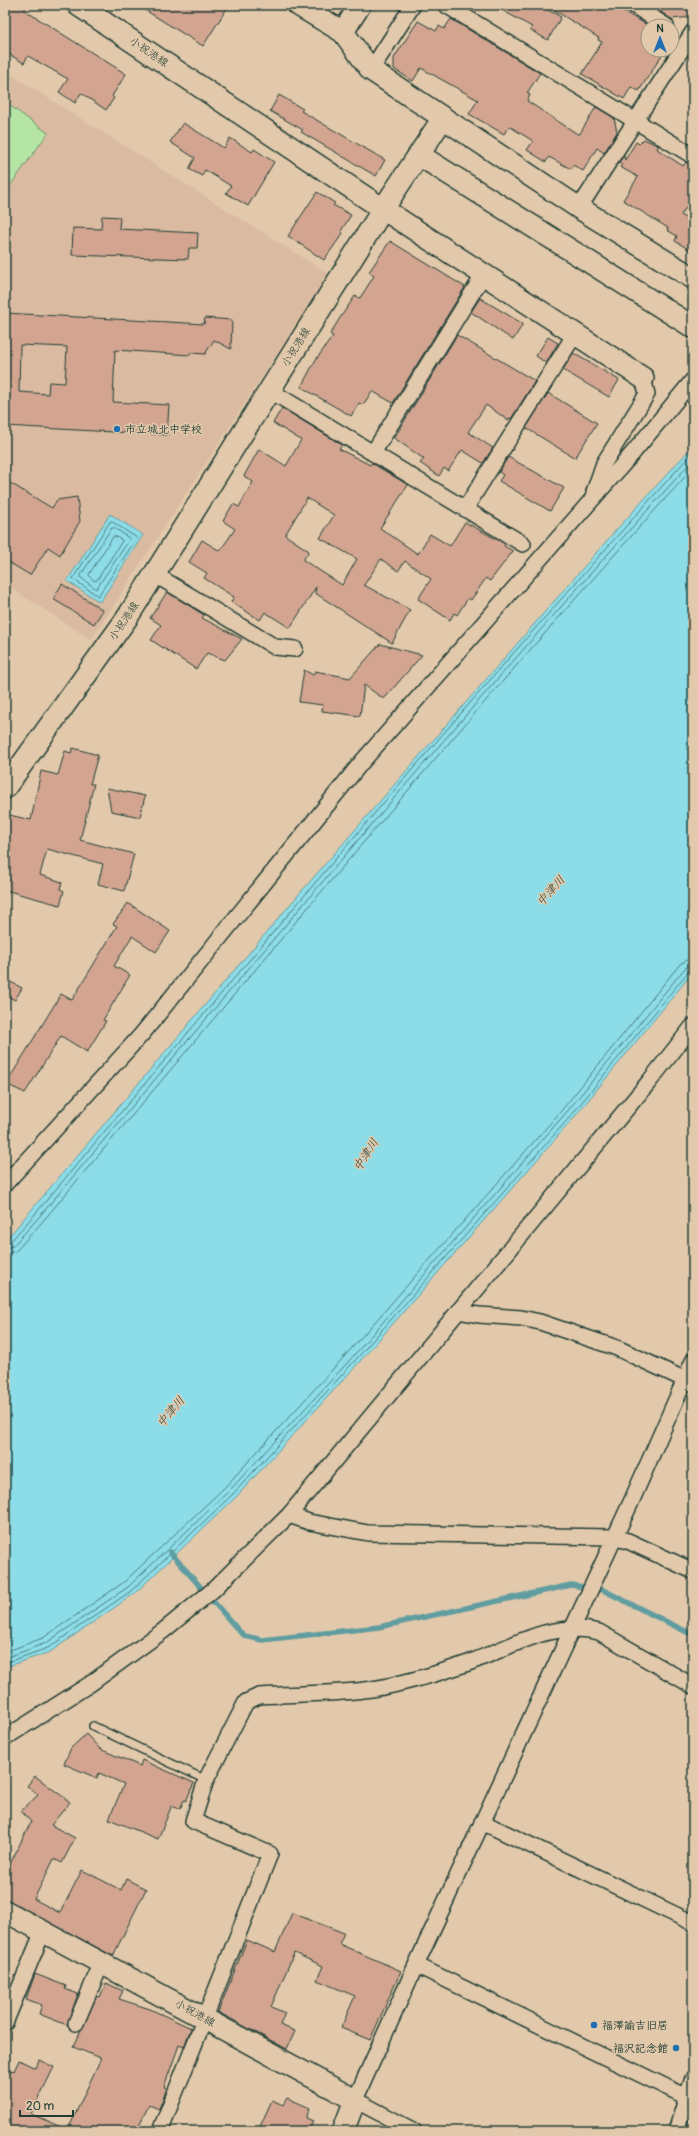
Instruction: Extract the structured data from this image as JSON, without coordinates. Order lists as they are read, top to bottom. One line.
{"streets":{"main road":["小祝港線"]},"water":["中津川"],"places":["市立城北中学校","福澤諭吉旧居","福沢記念館"],"scale_bar":"20 m","north":"top"}
